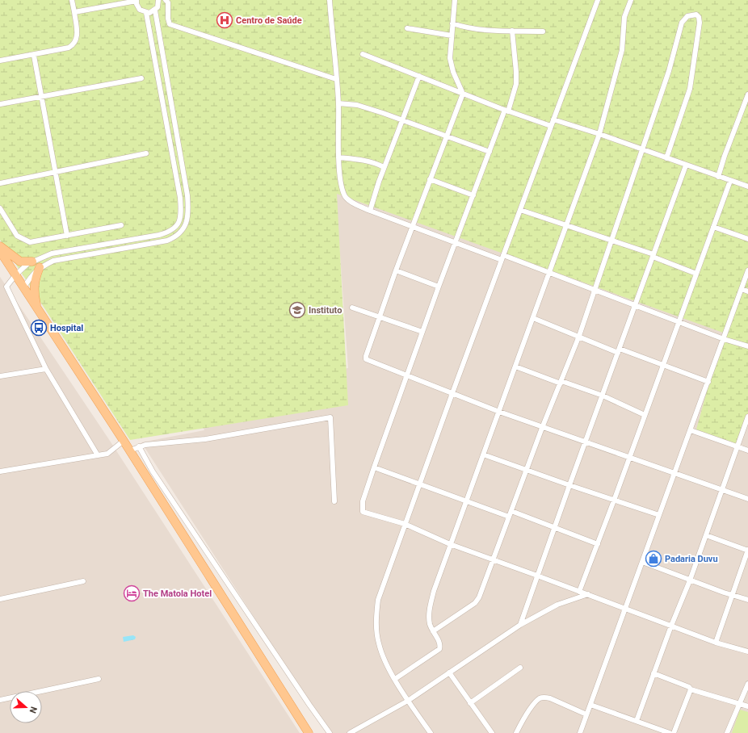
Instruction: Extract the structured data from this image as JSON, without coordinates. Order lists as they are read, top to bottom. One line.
{"places":{"hospital":["Centro de Saúde"],"school or university":["Instituto"],"bus stop":["Hospital"],"shop":["Padaria Duvu"],"hotel":["The Matola Hotel"]},"north":"right"}
